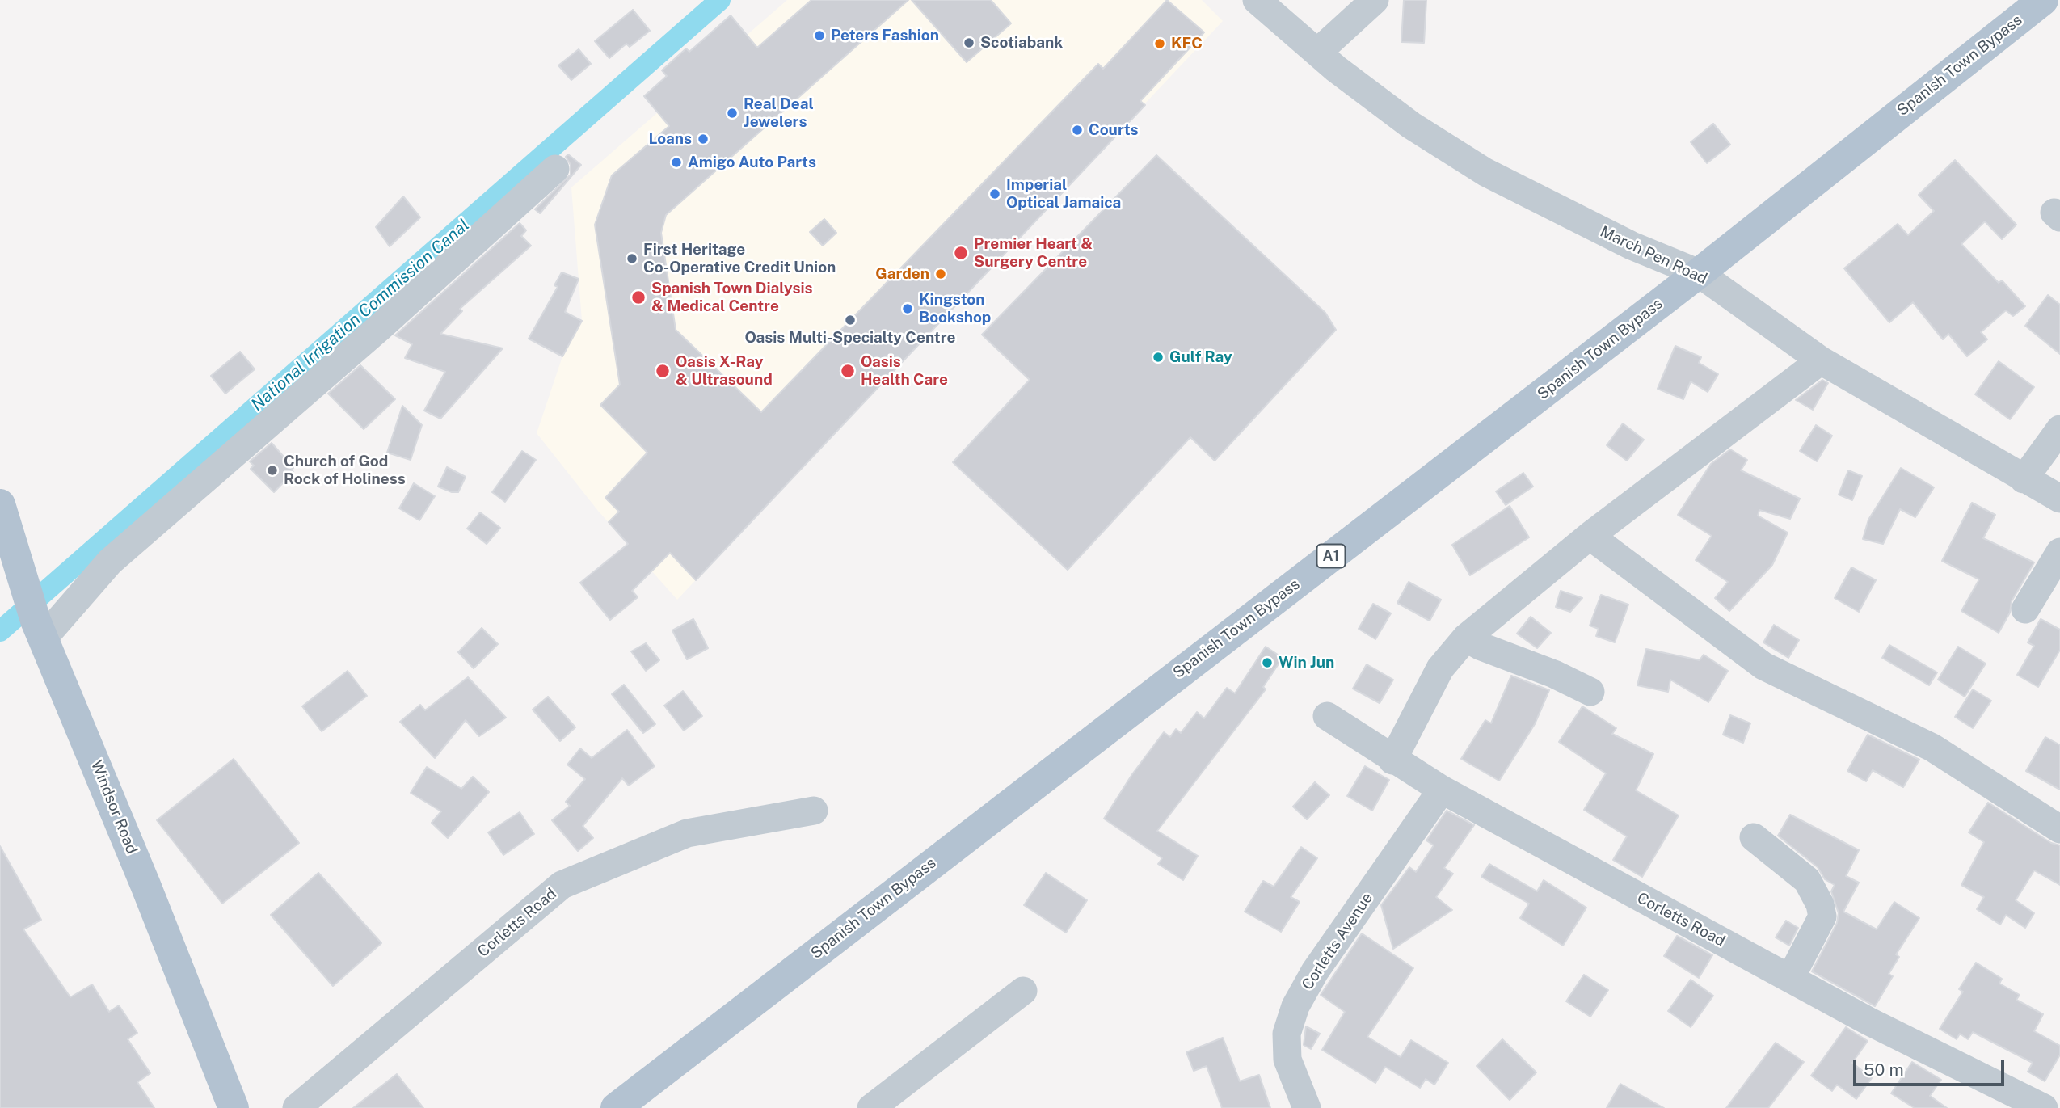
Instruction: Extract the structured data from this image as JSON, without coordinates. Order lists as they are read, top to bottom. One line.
{"streets":{"main road":["Spanish Town Bypass","A1","Windsor Road"],"street":["March Pen Road","Corletts Road","Corletts Avenue"]},"crossings":[["Spanish Town Bypass","March Pen Road"],["Corletts Road","Corletts Avenue"]],"water":["National Irrigation Commission Canal"],"places":["Peters Fashion","Scotiabank","KFC","Real Deal Jewelers","Courts","Loans","Amigo Auto Parts","Imperial Optical Jamaica","Premier Heart & Surgery Centre","First Heritage Co-Operative Credit Union","Garden","Spanish Town Dialysis & Medical Centre","Kingston Bookshop","Oasis Multi-Specialty Centre","Gulf Ray","Oasis X-Ray & Ultrasound","Oasis Health Care","Church of God Rock of Holiness","Win Jun"],"scale_bar":"50 m"}
